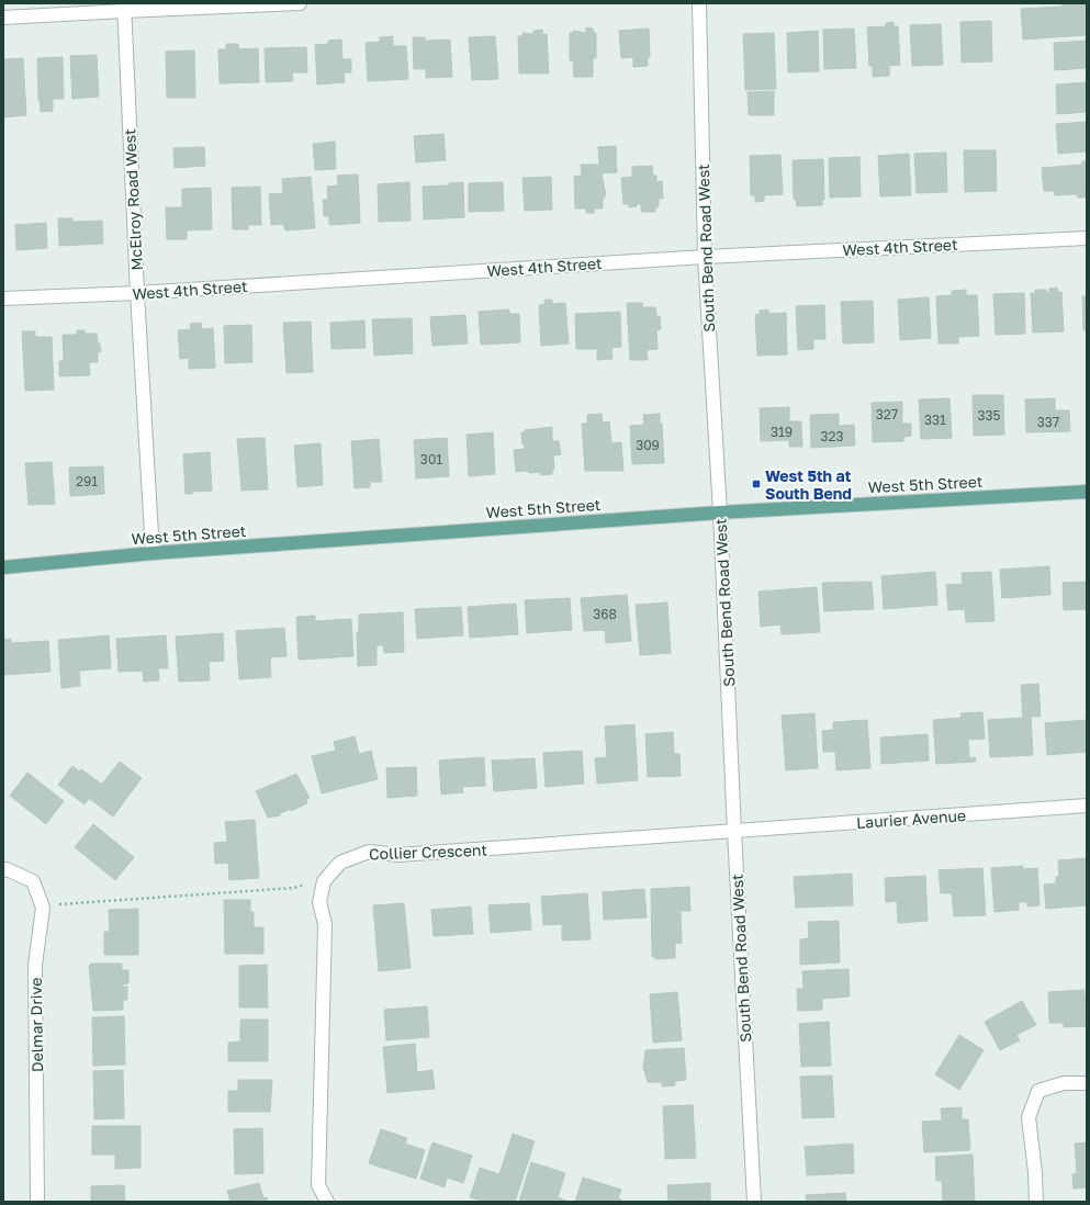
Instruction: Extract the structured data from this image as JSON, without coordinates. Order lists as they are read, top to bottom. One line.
{"streets":{"main road":["West 5th Street"],"street":["McElroy Road West","West 4th Street","South Bend Road West","Laurier Avenue","Collier Crescent","Delmar Drive"]},"crossings":[["McElroy Road West","West 4th Street"],["McElroy Road West","West 5th Street"],["West 4th Street","South Bend Road West"],["South Bend Road West","West 5th Street"],["South Bend Road West","Laurier Avenue"],["South Bend Road West","Collier Crescent"],["Laurier Avenue","Collier Crescent"]],"places":{"transit":["West 5th at South Bend"]},"house_numbers":["327","335","331","337","319","323","309","301","291","368"]}
